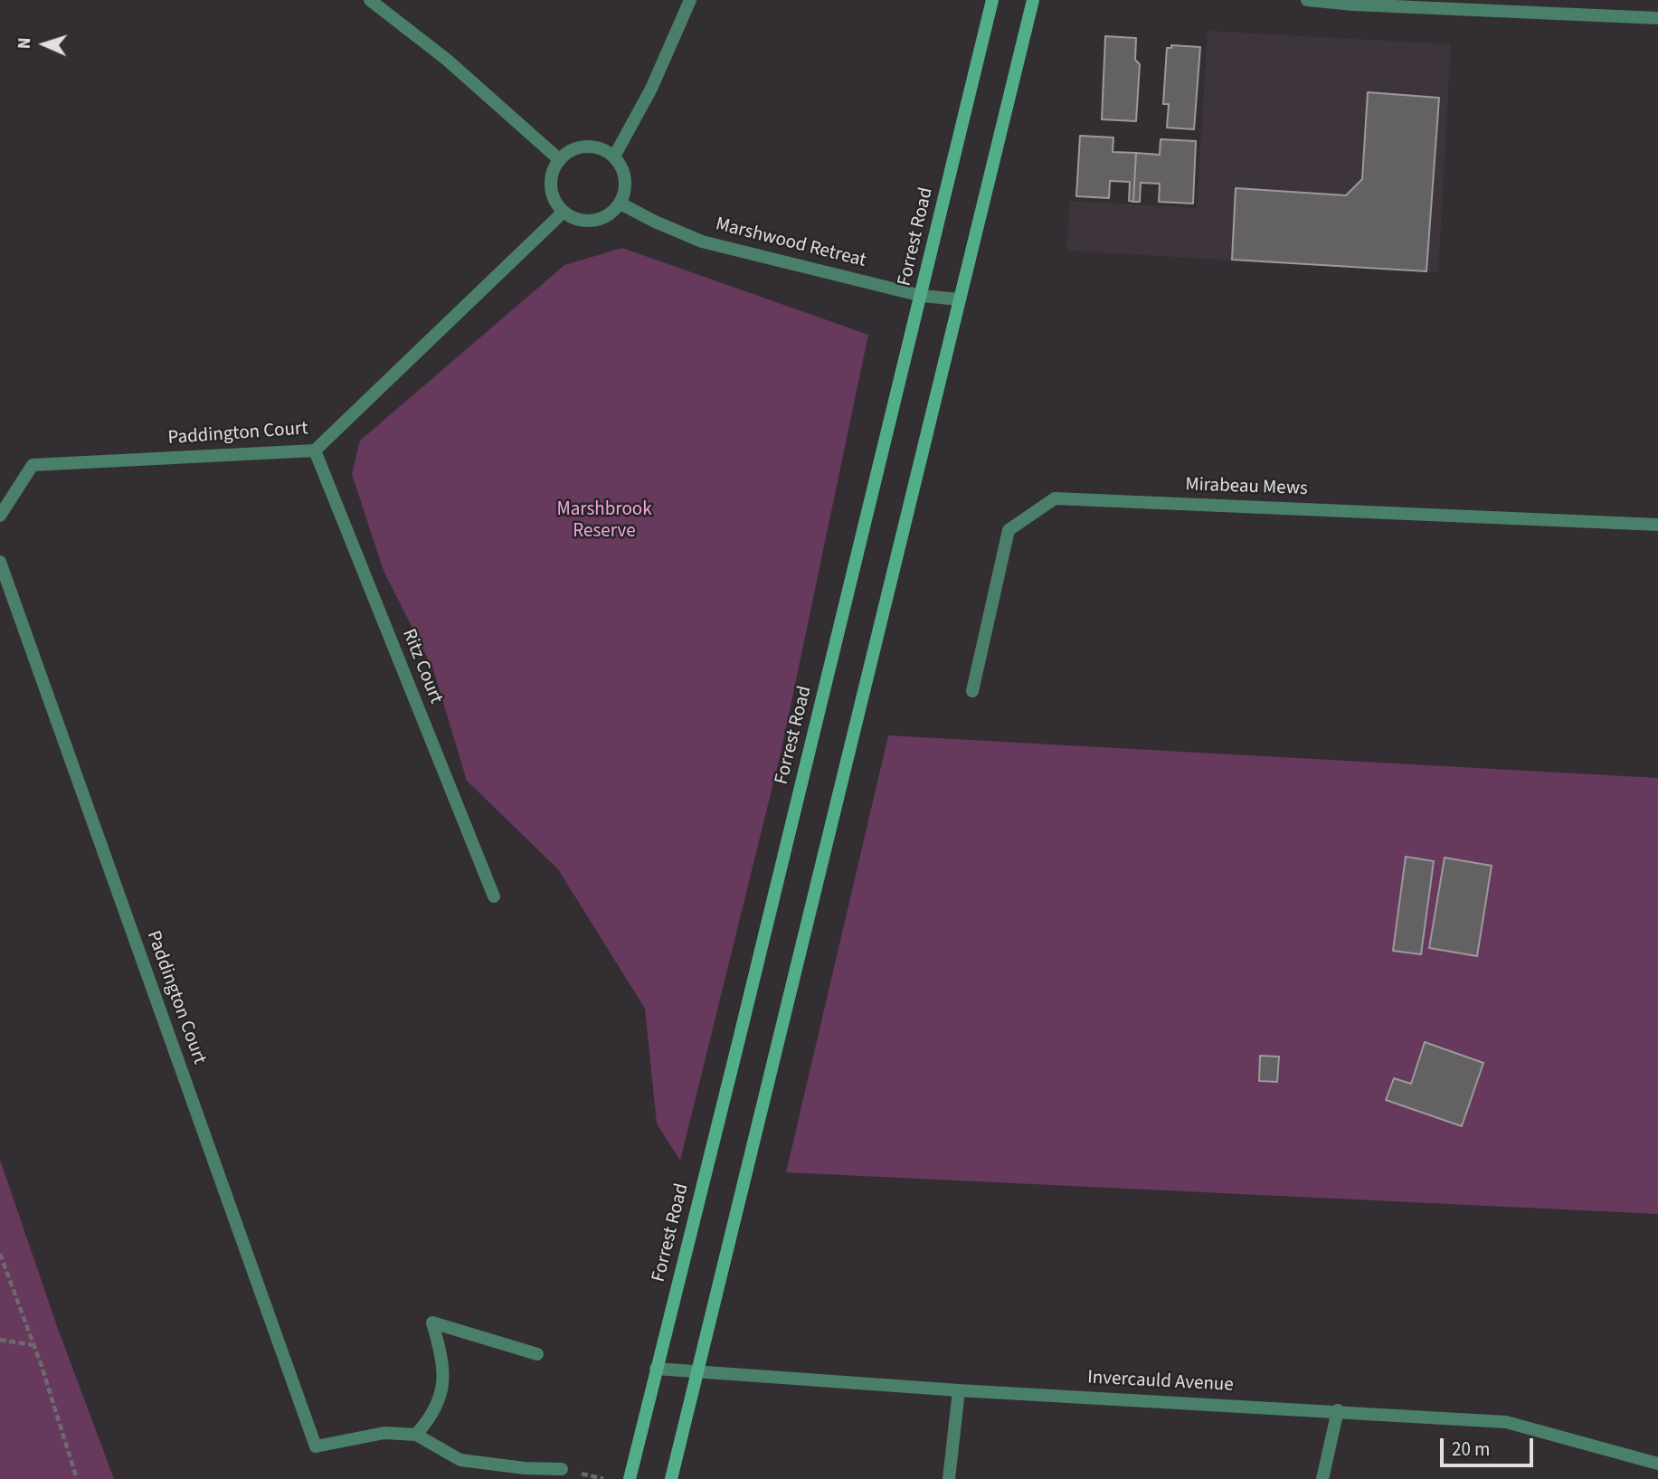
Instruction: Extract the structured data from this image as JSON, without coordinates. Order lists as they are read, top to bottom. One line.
{"streets":{"main road":["Forrest Road"],"street":["Marshwood Retreat","Paddington Court","Mirabeau Mews","Ritz Court","Invercauld Avenue"]},"crossings":[["Forrest Road","Marshwood Retreat"],["Forrest Road","Invercauld Avenue"],["Marshwood Retreat","Paddington Court"],["Paddington Court","Ritz Court"]],"parks":["Marshbrook Reserve"],"scale_bar":"20 m","north":"left"}
